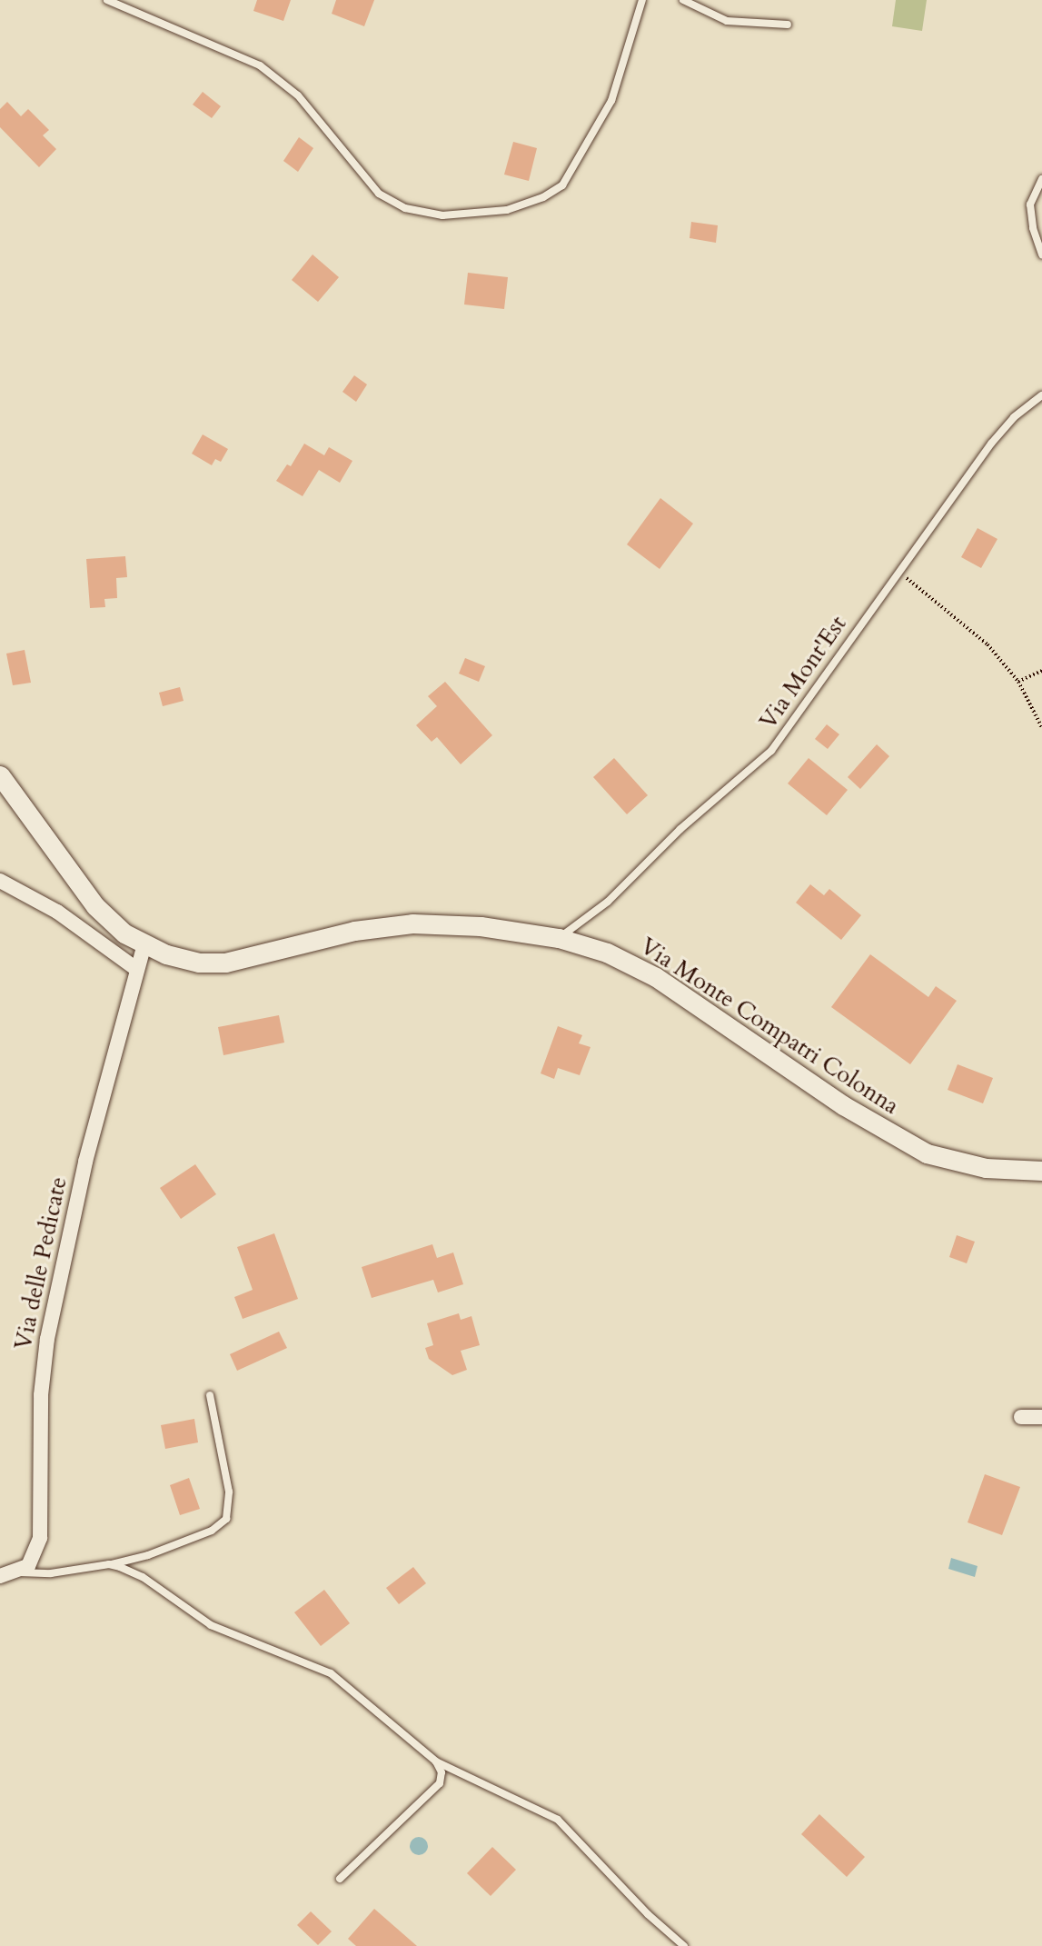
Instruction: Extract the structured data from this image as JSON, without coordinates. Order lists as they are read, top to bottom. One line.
{"streets":{"street":["Via Monte Compatri Colonna","Via delle Pedicate"],"lane":["Via Mont'Est"]},"crossings":[["Via Mont'Est","Via Monte Compatri Colonna"],["Via Monte Compatri Colonna","Via delle Pedicate"]]}
